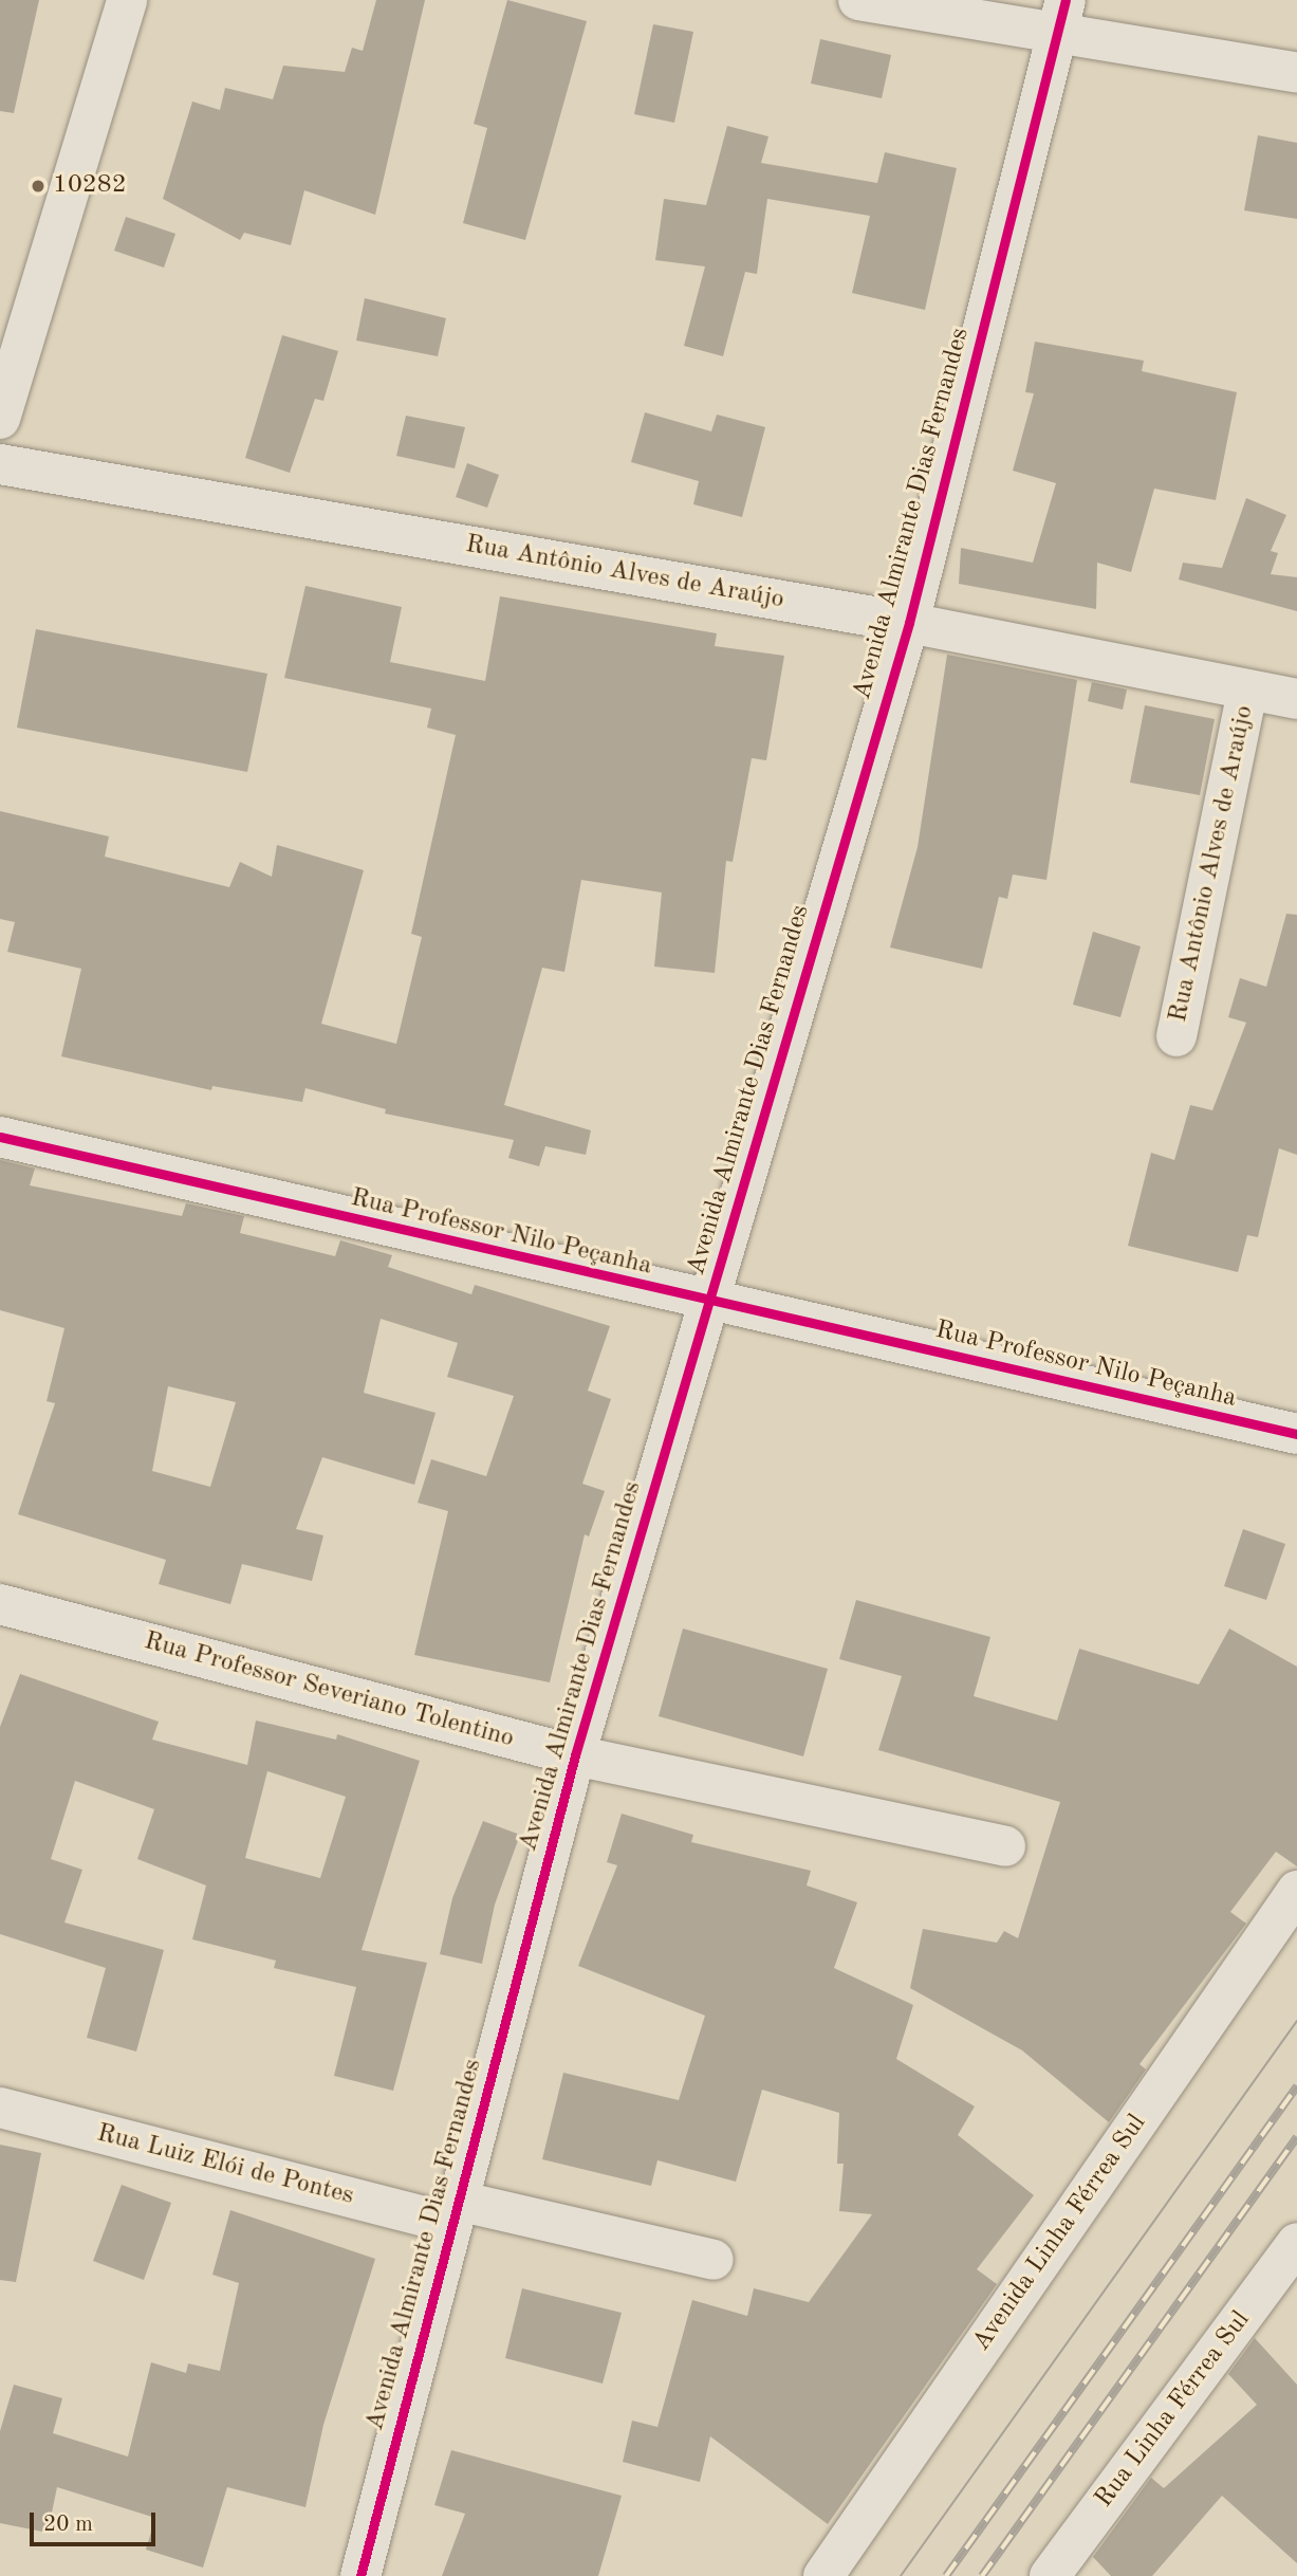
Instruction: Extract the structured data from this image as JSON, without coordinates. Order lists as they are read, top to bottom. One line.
{"streets":{"street":["Avenida Almirante Dias Fernandes","Rua Antônio Alves de Araújo","Rua Professor Nilo Peçanha","Rua Professor Severiano Tolentino","Rua Luiz Elói de Pontes","Avenida Linha Férrea Sul","Rua Linha Férrea Sul"]},"crossings":[["Avenida Almirante Dias Fernandes","Rua Antônio Alves de Araújo"],["Avenida Almirante Dias Fernandes","Rua Professor Nilo Peçanha"],["Avenida Almirante Dias Fernandes","Rua Professor Severiano Tolentino"],["Avenida Almirante Dias Fernandes","Rua Luiz Elói de Pontes"]],"places":["10282"],"scale_bar":"20 m"}
